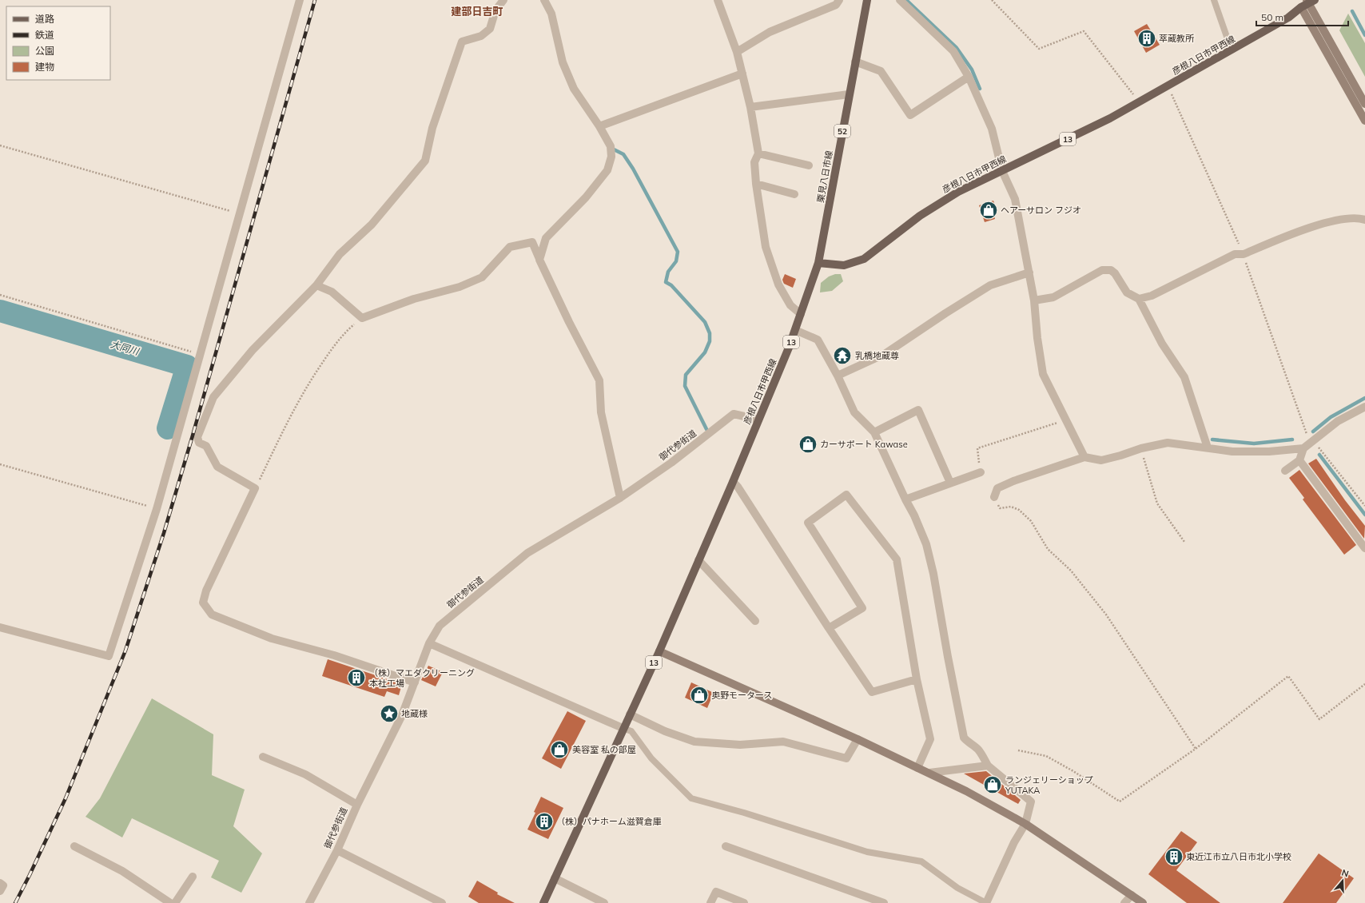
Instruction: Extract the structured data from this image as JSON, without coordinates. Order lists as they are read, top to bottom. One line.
{"streets":{"main road":["彦根八日市甲西線","52","13","栗見八日市線"],"street":["御代参街道"]},"crossings":[["彦根八日市甲西線","栗見八日市線"],["彦根八日市甲西線","御代参街道"]],"districts":["建部日吉町"],"water":["大同川"],"places":{"building":["萃蔵教所","（株）マエダクリーニング 本社工場","（株）パナホーム滋賀倉庫","東近江市立八日市北小学校"],"shop":["ヘアーサロン フジオ","カーサポート Kawase","奥野モータース","美容室 私の部屋","ランジェリーショップ YUTAKA"],"temple":["乳橋地蔵尊"],"place":["地蔵様"]},"legend":["道路","鉄道","公園","建物"],"scale_bar":"50 m","north":"top"}
